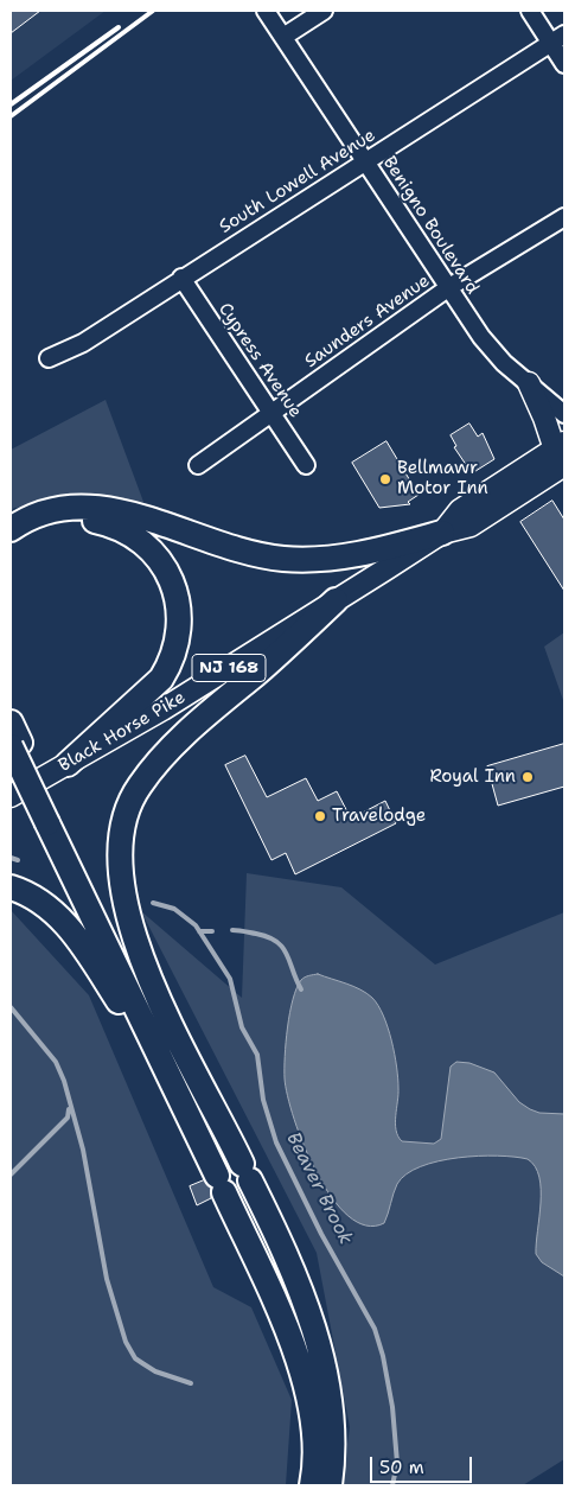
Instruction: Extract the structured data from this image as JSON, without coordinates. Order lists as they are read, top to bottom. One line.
{"streets":{"main road":["NJ 168","Black Horse Pike"],"street":["South Lowell Avenue","Benigno Boulevard","Saunders Avenue","Cypress Avenue"]},"crossings":[["South Lowell Avenue","Benigno Boulevard"],["South Lowell Avenue","Cypress Avenue"],["Benigno Boulevard","Saunders Avenue"],["Saunders Avenue","Cypress Avenue"]],"water":["Beaver Brook"],"places":["Bellmawr Motor Inn","Royal Inn","Travelodge"],"scale_bar":"50 m"}
